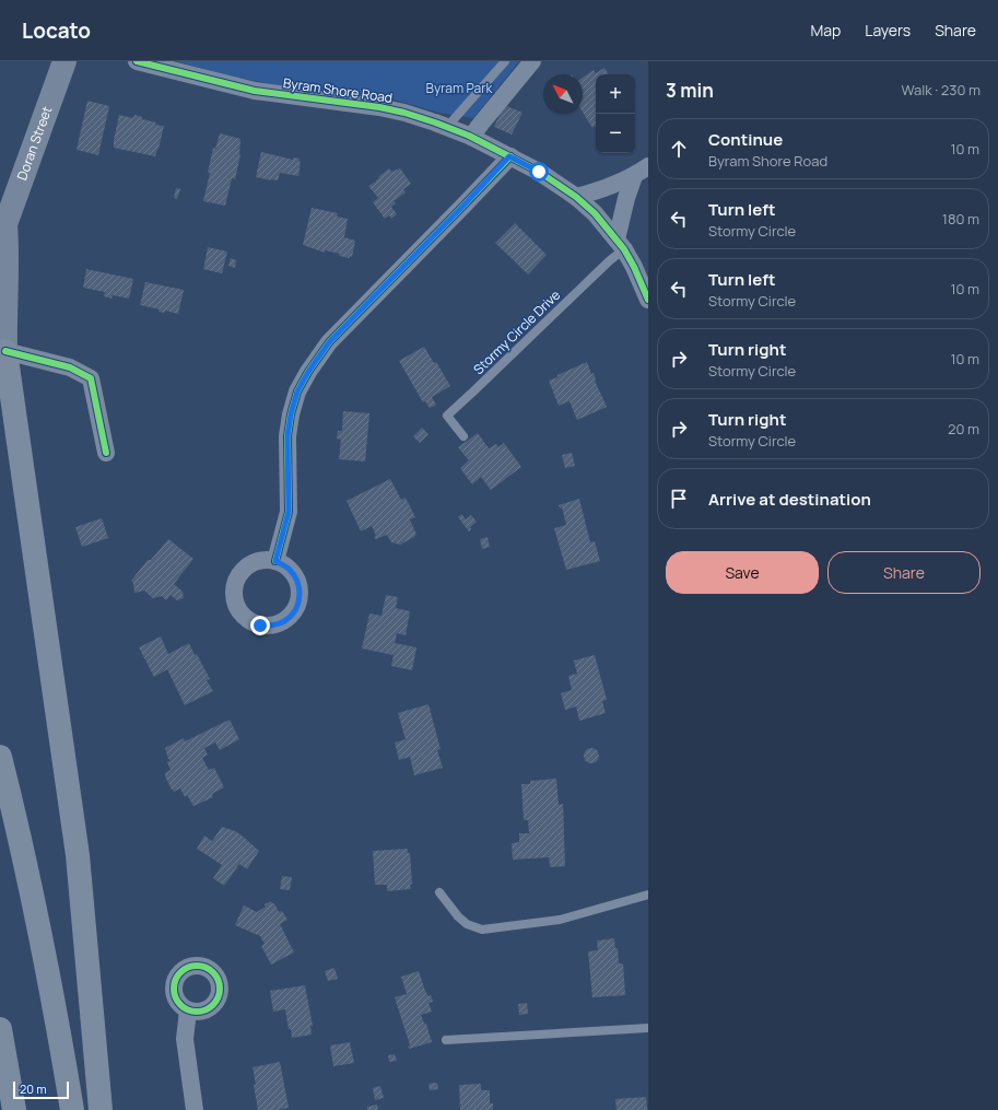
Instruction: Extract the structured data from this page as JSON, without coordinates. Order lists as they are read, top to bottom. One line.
{"streets":{"main road":["Doran Street"],"street":["Byram Shore Road"],"lane":["Stormy Circle Drive"]},"crossings":[["Byram Shore Road","Stormy Circle Drive"]],"parks":["Byram Park"],"scale_bar":"20 m","north":"top left","page":{"header":"Locato","nav":["Map","Layers","Share"],"heading":["3 min","Walk · 230 m"],"map_buttons":["+","−"],"list":[["Continue","Byram Shore Road","10 m"],["Turn left","Stormy Circle","180 m"],["Turn left","Stormy Circle","10 m"],["Turn right","Stormy Circle","10 m"],["Turn right","Stormy Circle","20 m"],"Arrive at destination"],"buttons":["Save","Share"],"scale":"20 m"}}
